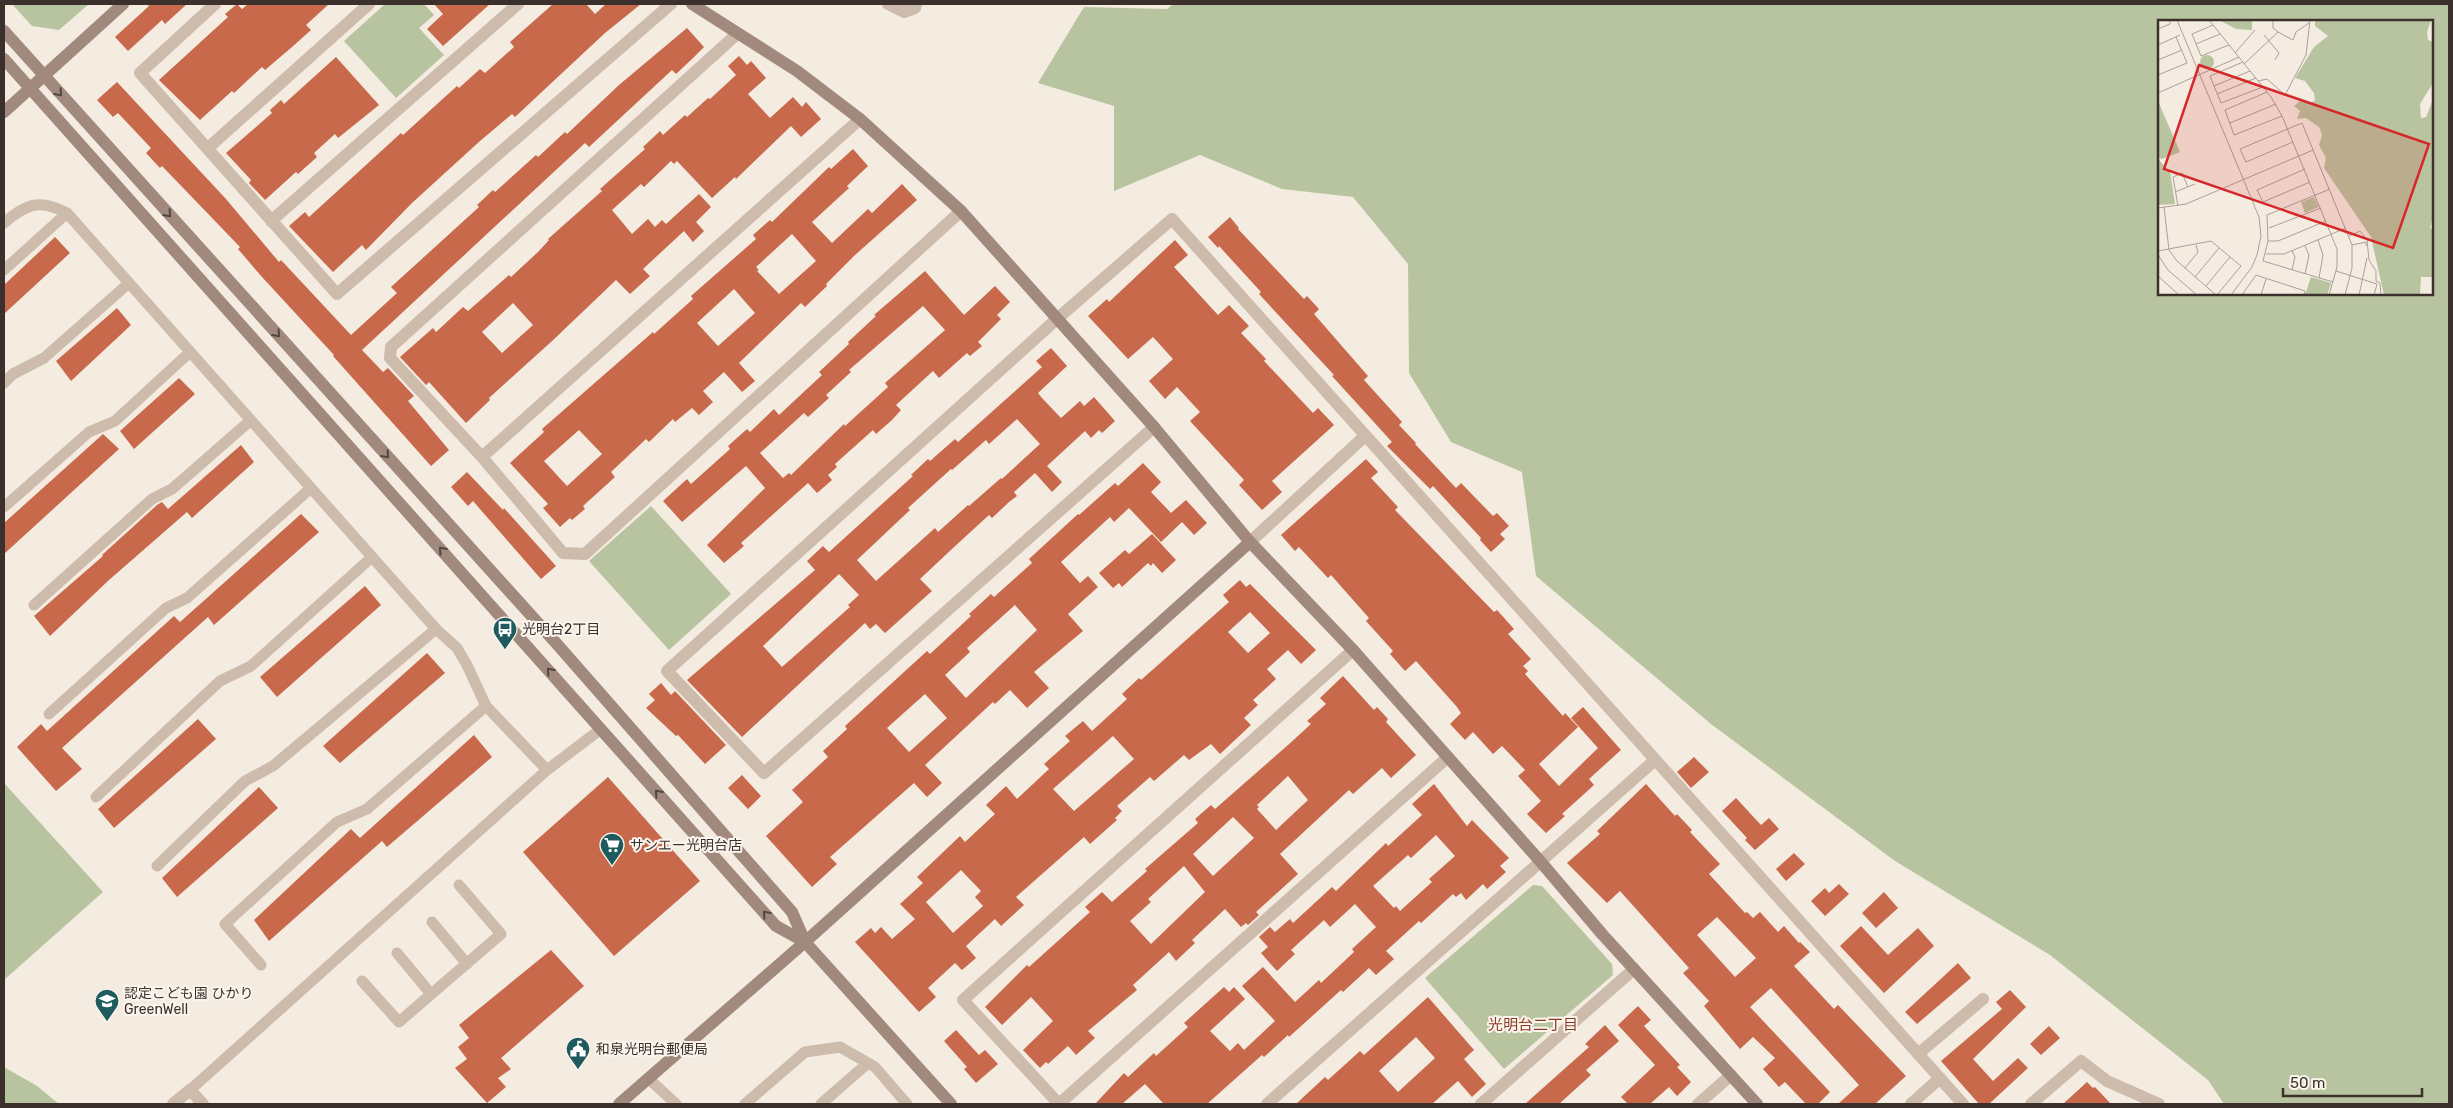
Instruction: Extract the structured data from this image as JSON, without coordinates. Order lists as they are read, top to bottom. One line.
{"districts":["光明台二丁目"],"places":{"bus stop":["光明台2丁目"],"supermarket":["サンエー光明台店"],"school or university":["認定こども園 ひかり GreenWell"],"public building":["和泉光明台郵便局"]},"scale_bar":"50 m"}
